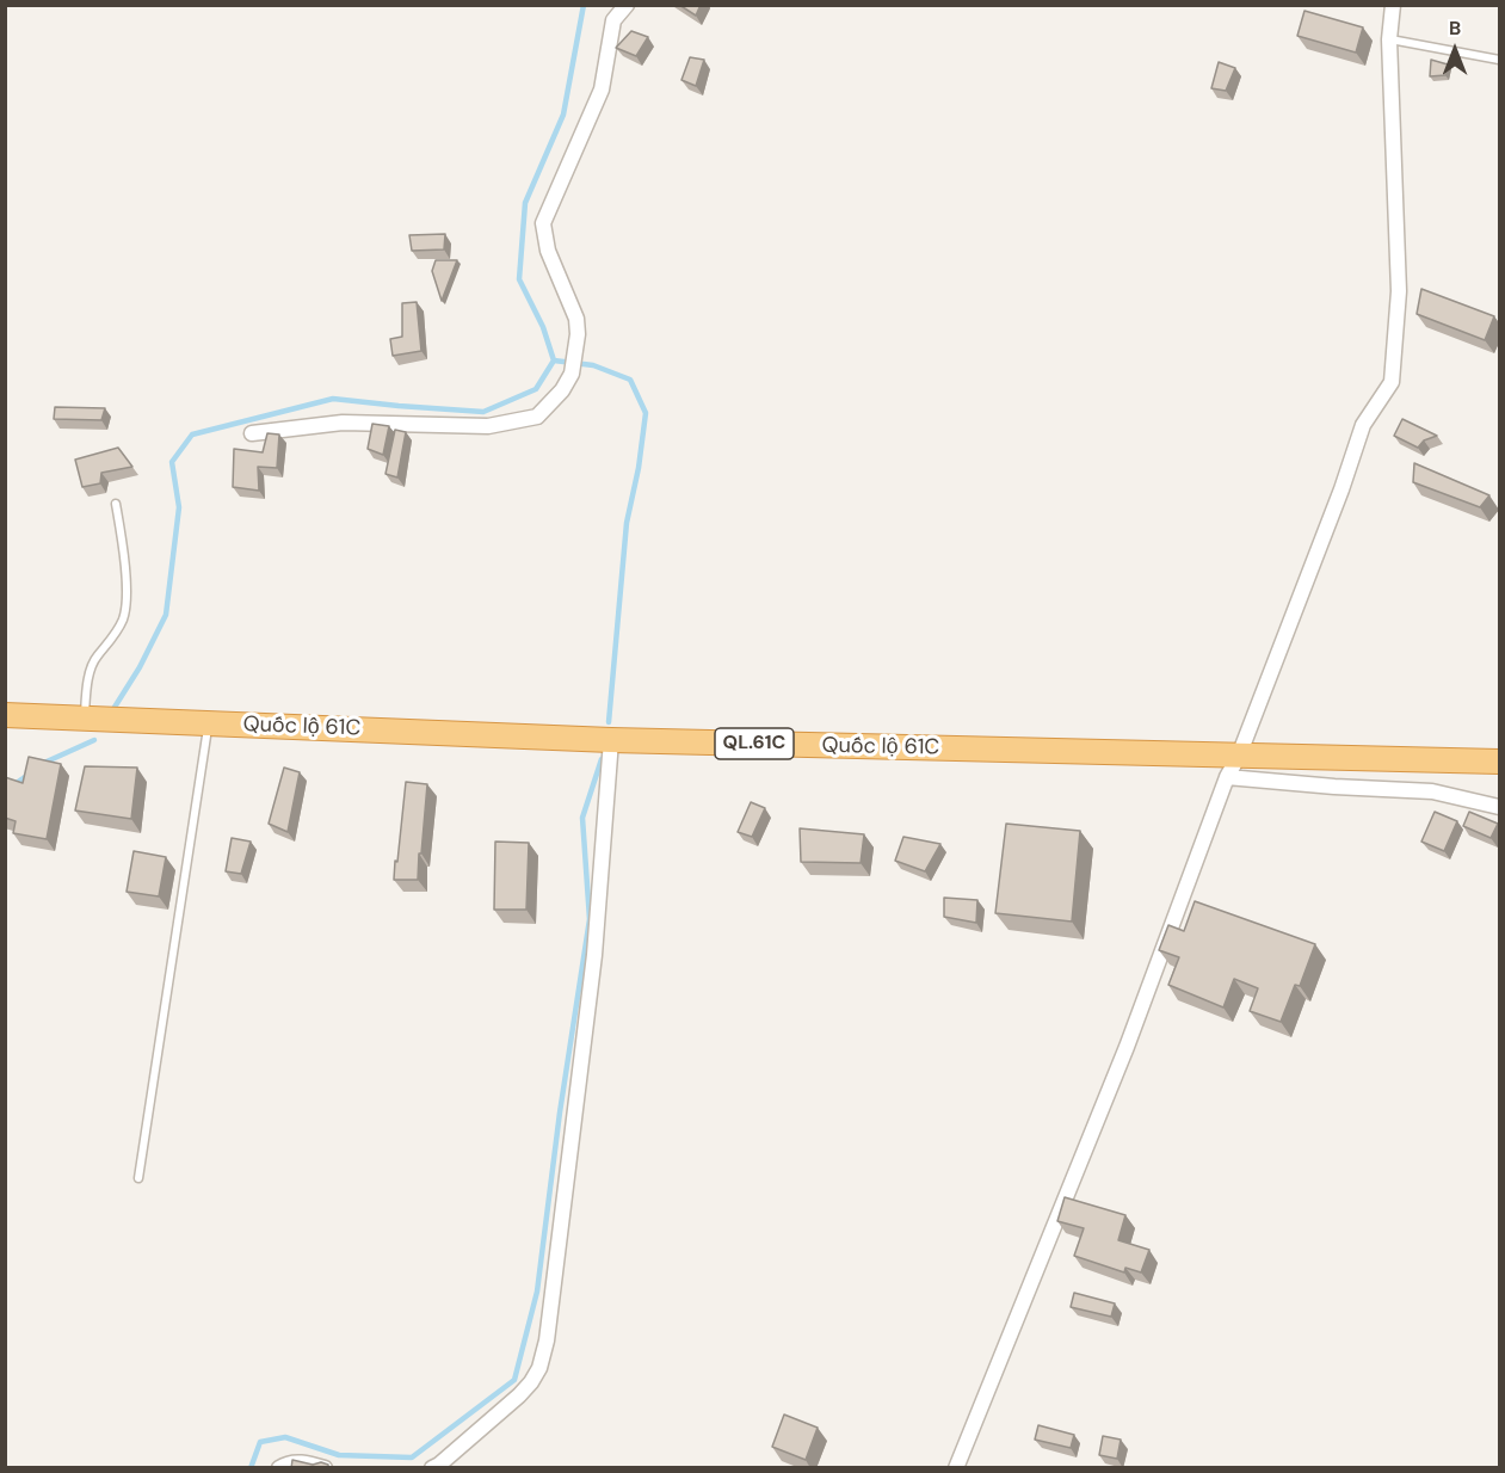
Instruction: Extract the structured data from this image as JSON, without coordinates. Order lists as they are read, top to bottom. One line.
{"streets":{"highway":["Quốc lộ 61C","QL.61C"]},"north":"top"}
